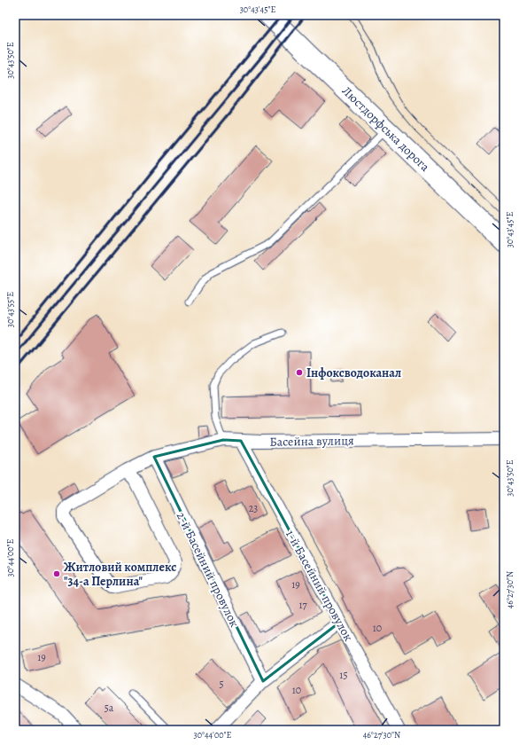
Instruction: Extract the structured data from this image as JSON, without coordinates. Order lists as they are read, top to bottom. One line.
{"streets":{"main road":["Люстдорфська дорога"],"street":["Басейна вулиця","2-й Басейний провулок","1-й Басейний провулок"]},"crossings":[["Басейна вулиця","2-й Басейний провулок"],["Басейна вулиця","1-й Басейний провулок"]],"places":["Інфоксводоканал","Житловий комплекс \"34-а Перлина\""],"house_numbers":["23","19","17","10","19","15","5","10","5а"],"coordinates":["30°43'45\"E","30°43'50\"E","30°43'55\"E","30°44'00\"E","46°27'30\"N"]}
